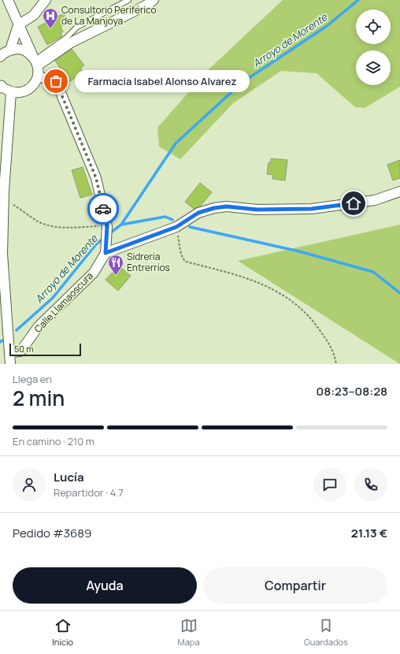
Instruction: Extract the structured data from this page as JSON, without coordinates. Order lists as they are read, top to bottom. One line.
{"streets":{"street":["Calle Llamaoscura"]},"water":["Arroyo de Morente"],"places":{"hospital":["Consultorio Períférico de La Manjoya"],"other":["Farmacia Isabel Alonso Alvarez"],"restaurant":["Sidrería Entrerríos"]},"scale_bar":"50 m","page":{"bubble":"Farmacia Isabel Alonso Alvarez","scale":"50 m","heading":["2 min","Llega en","08:23–08:28"],"panel":["Lucía","Repartidor · 4.7","Pedido #3689","21.13 €"],"bar":"En camino · 210 m","buttons":["Ayuda","Compartir"],"tabs":["Inicio","Mapa","Guardados"]}}
